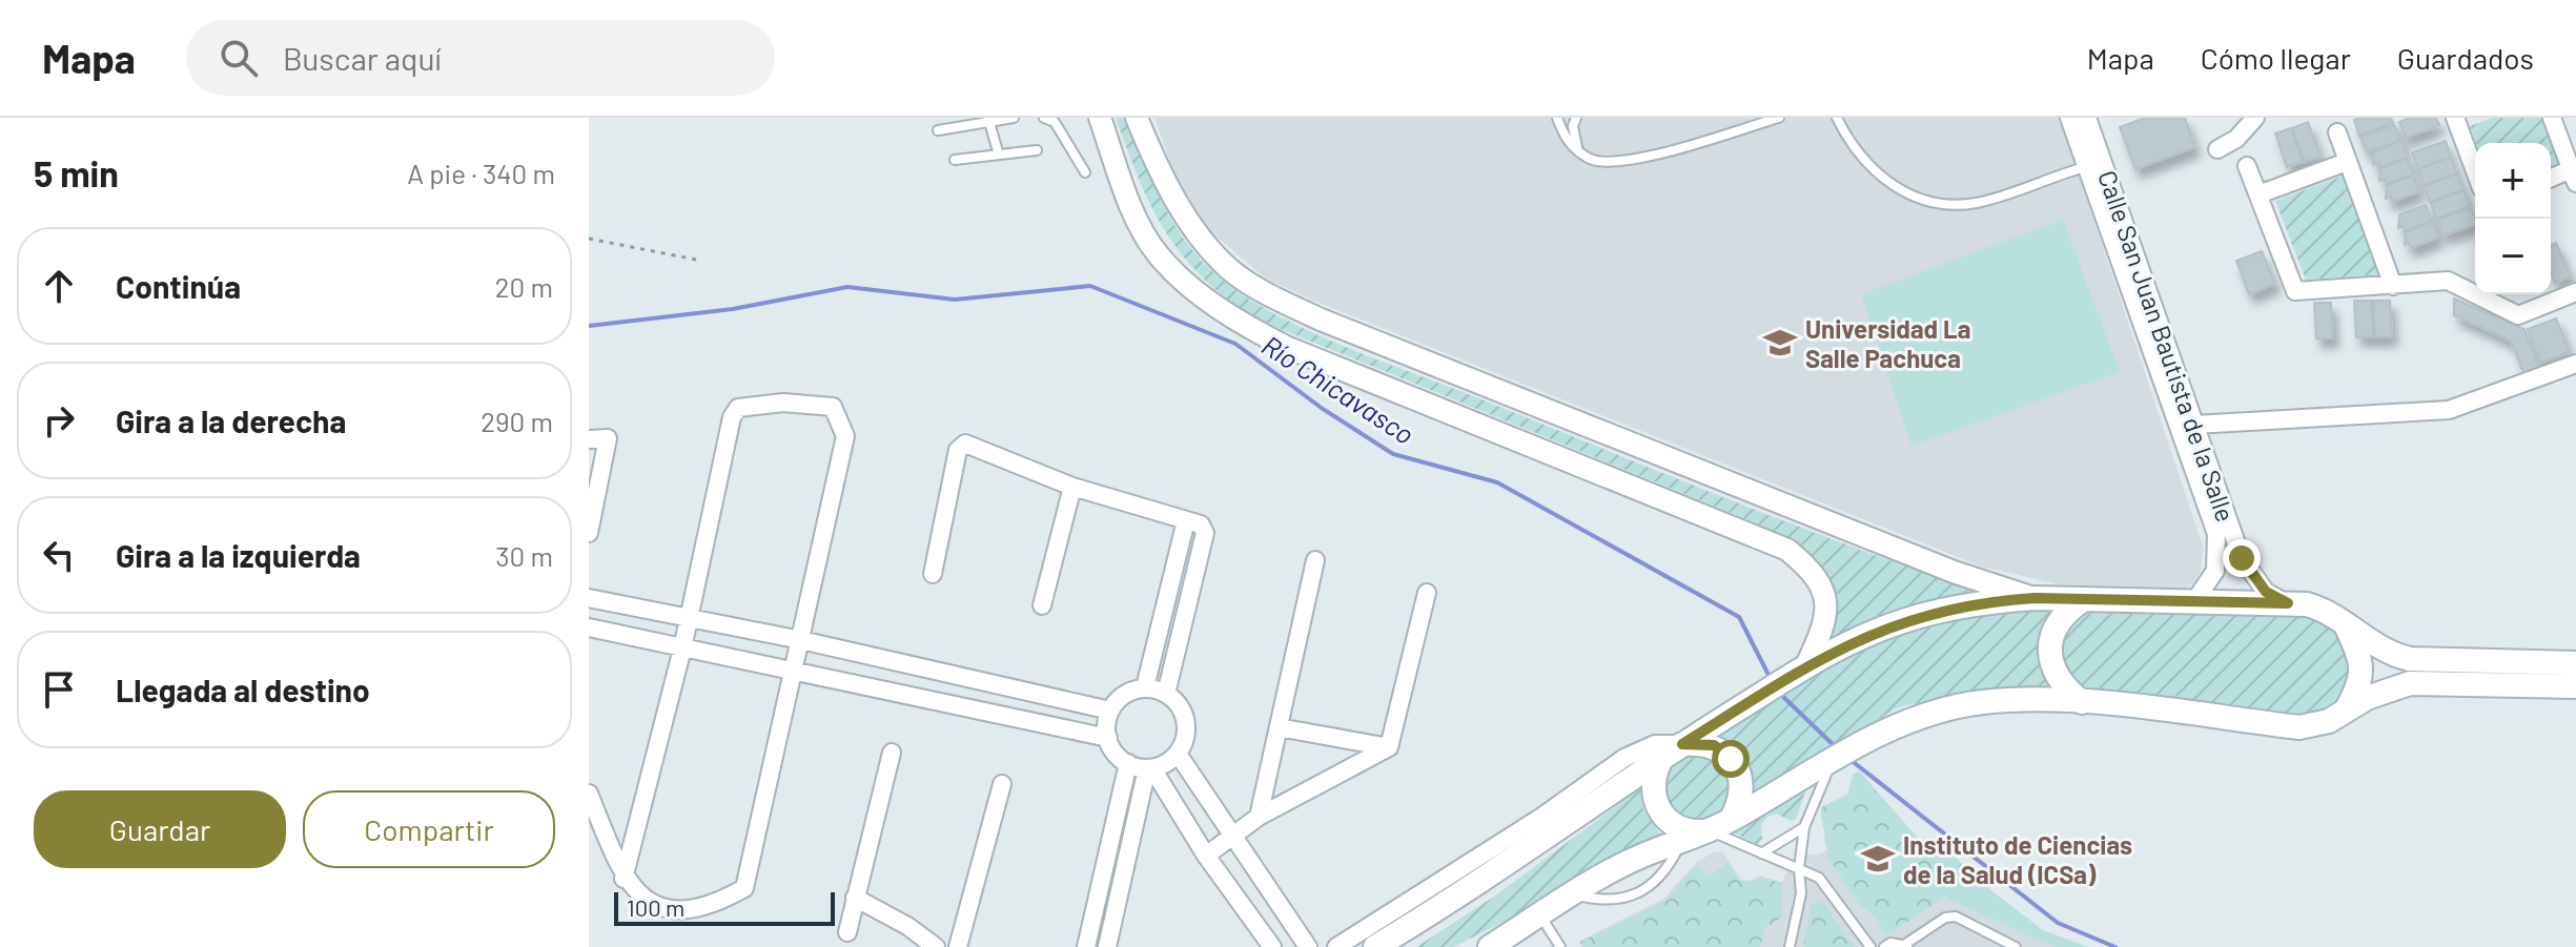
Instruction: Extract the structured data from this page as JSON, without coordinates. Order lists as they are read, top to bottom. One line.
{"streets":{"street":["Calle San Juan Bautista de la Salle"]},"water":["Río Chicavasco"],"places":{"school or university":["Universidad La Salle Pachuca","Instituto de Ciencias de la Salud (ICSa)"]},"scale_bar":"100 m","page":{"header":"Mapa","search":"Buscar aquí","nav":["Mapa","Cómo llegar","Guardados"],"heading":["5 min","A pie · 340 m"],"map_buttons":["+","−"],"list":[["Continúa","20 m"],["Gira a la derecha","290 m"],["Gira a la izquierda","30 m"],"Llegada al destino"],"buttons":["Guardar","Compartir"],"scale":"100 m"}}
